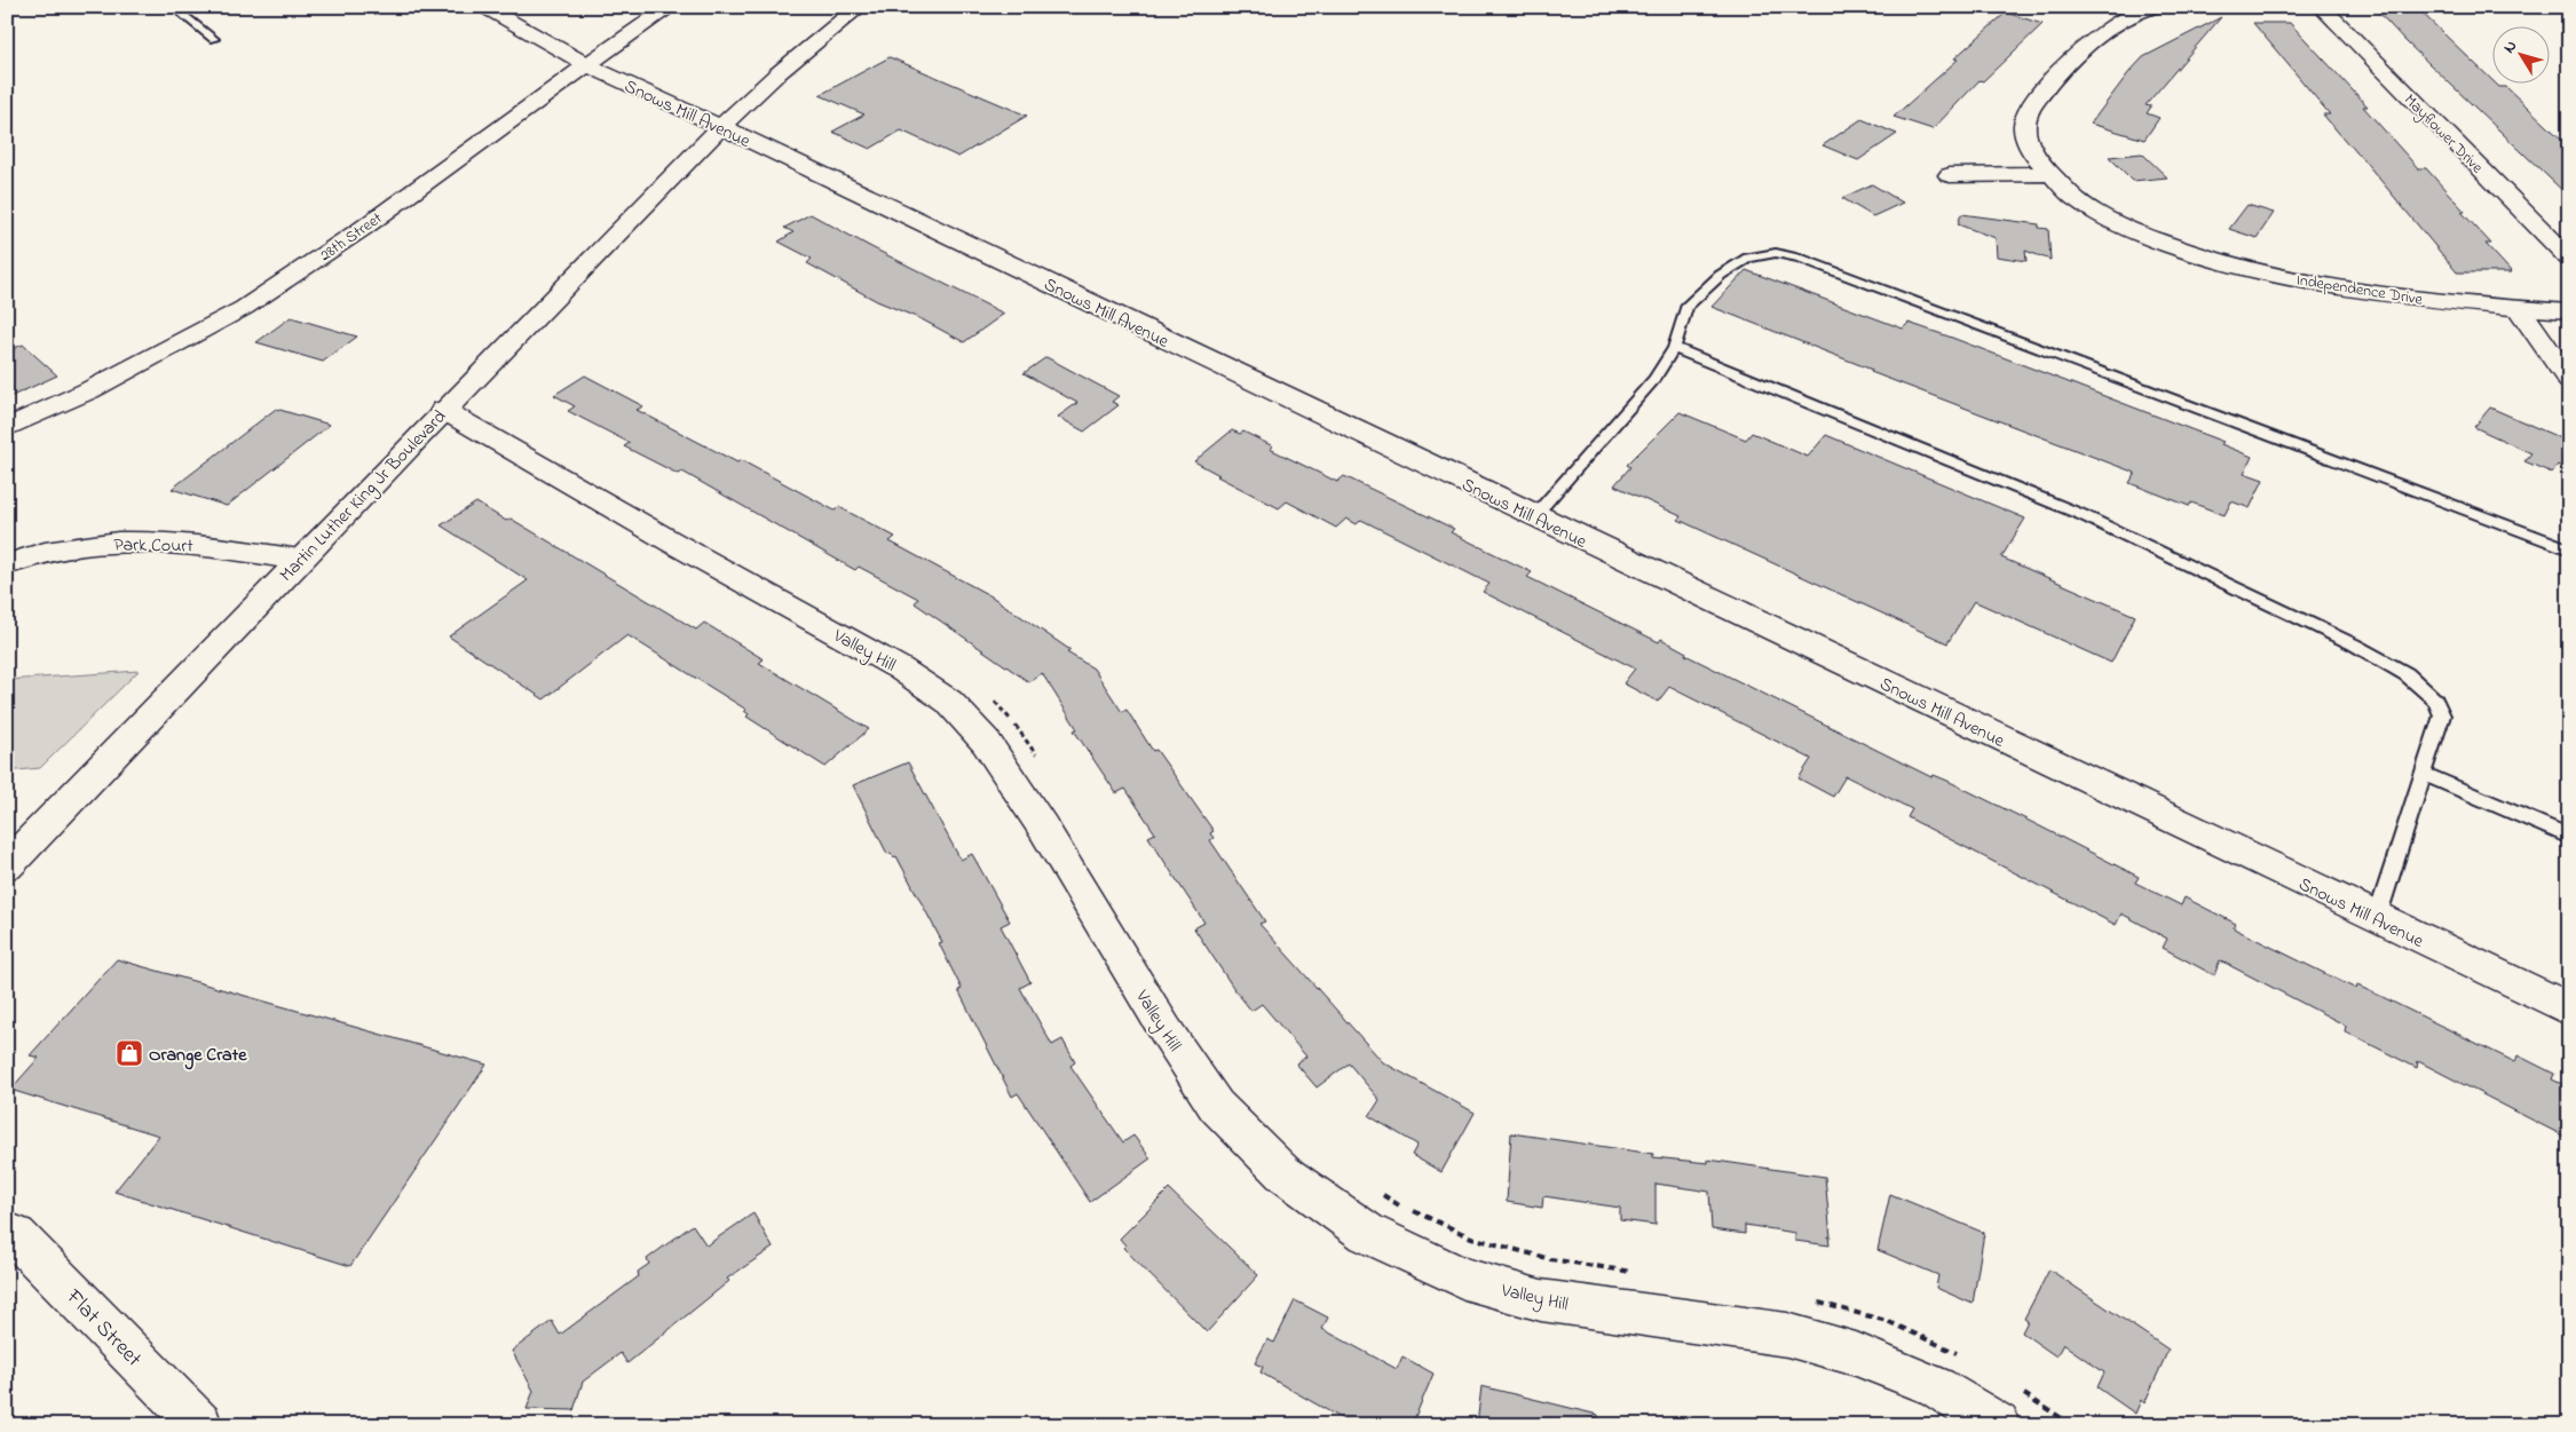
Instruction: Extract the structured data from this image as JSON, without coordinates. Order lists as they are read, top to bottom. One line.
{"streets":{"street":["Snows Mill Avenue","Mayflower Drive","28th Street","Independence Drive","Martin Luther King Jr Boulevard","Park Court","Valley Hill","Flat Street"]},"crossings":[["Snows Mill Avenue","28th Street"],["Snows Mill Avenue","Martin Luther King Jr Boulevard"],["Martin Luther King Jr Boulevard","Park Court"],["Martin Luther King Jr Boulevard","Valley Hill"]],"places":{"shop":["Orange Crate"]},"north":"top left"}
